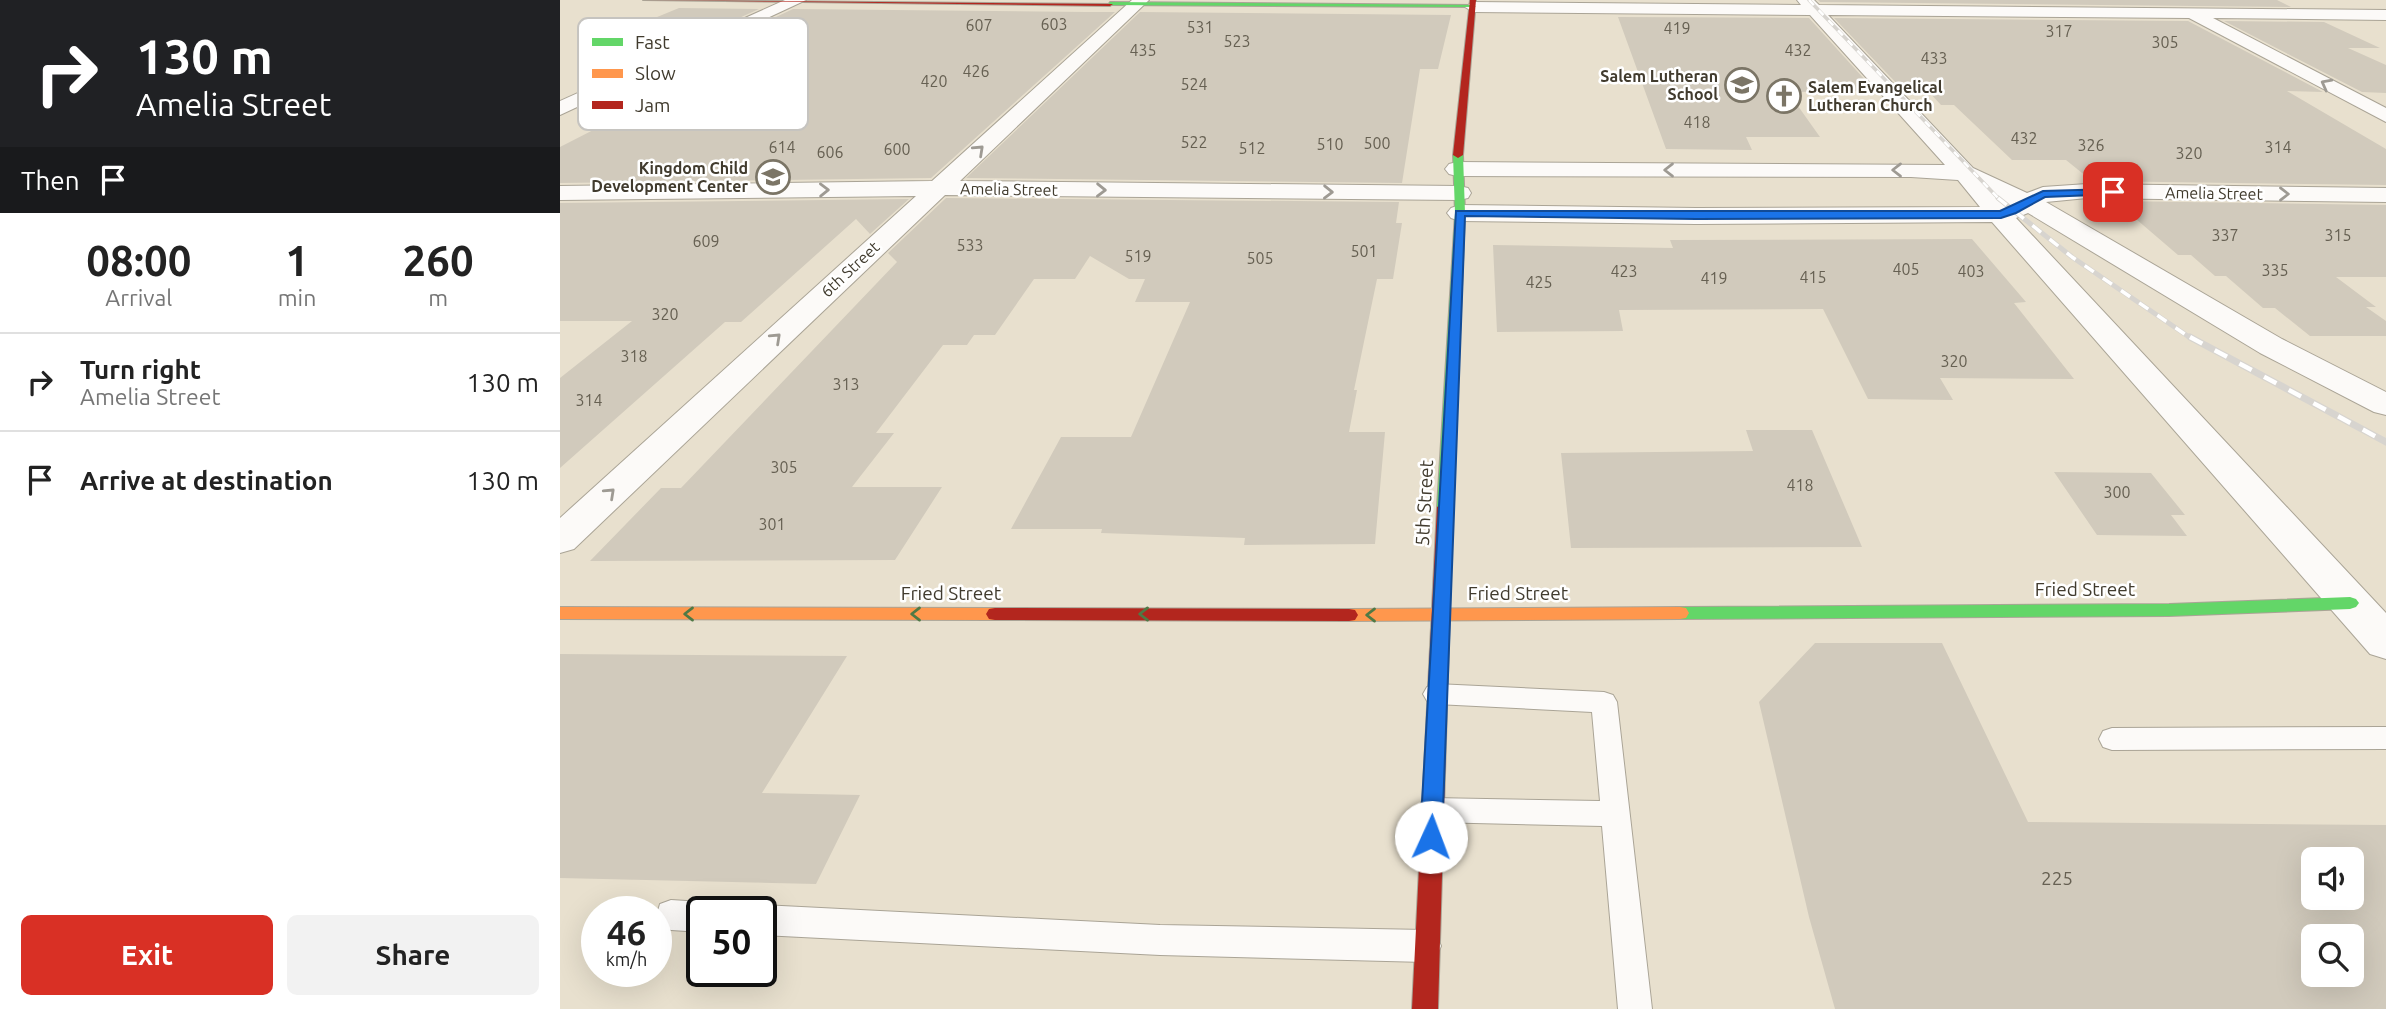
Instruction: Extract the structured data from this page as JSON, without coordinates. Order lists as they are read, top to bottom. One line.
{"streets":{"main road":["5th Street","Fried Street"],"street":["Amelia Street","6th Street"]},"crossings":[["Amelia Street","6th Street"],["Amelia Street","5th Street"],["5th Street","Fried Street"]],"one_way":["6th Street","Fried Street"],"places":{"school or university":["Salem Lutheran School","Kingdom Child Development Center"],"church":["Salem Evangelical Lutheran Church"]},"house_numbers":["603","607","531","419","317","523","305","435","432","433","426","420","524","418","432","522","500","510","326","614","314","512","600","606","320","337","315","609","533","501","519","505","405","335","423","403","415","419","425","320","318","320","313","314","305","418","300","301","225"],"legend":["Fast","Slow","Jam"],"page":{"turn":["130 m","Amelia Street"],"then":"Then","eta":["08:00","Arrival","1","min","260","m"],"list":[{"name":"Turn right","note":"Amelia Street","value":"130 m"},{"name":"Arrive at destination","value":"130 m"}],"speed":"46 km/h","limit":"50","buttons":["Exit","Share"]}}
